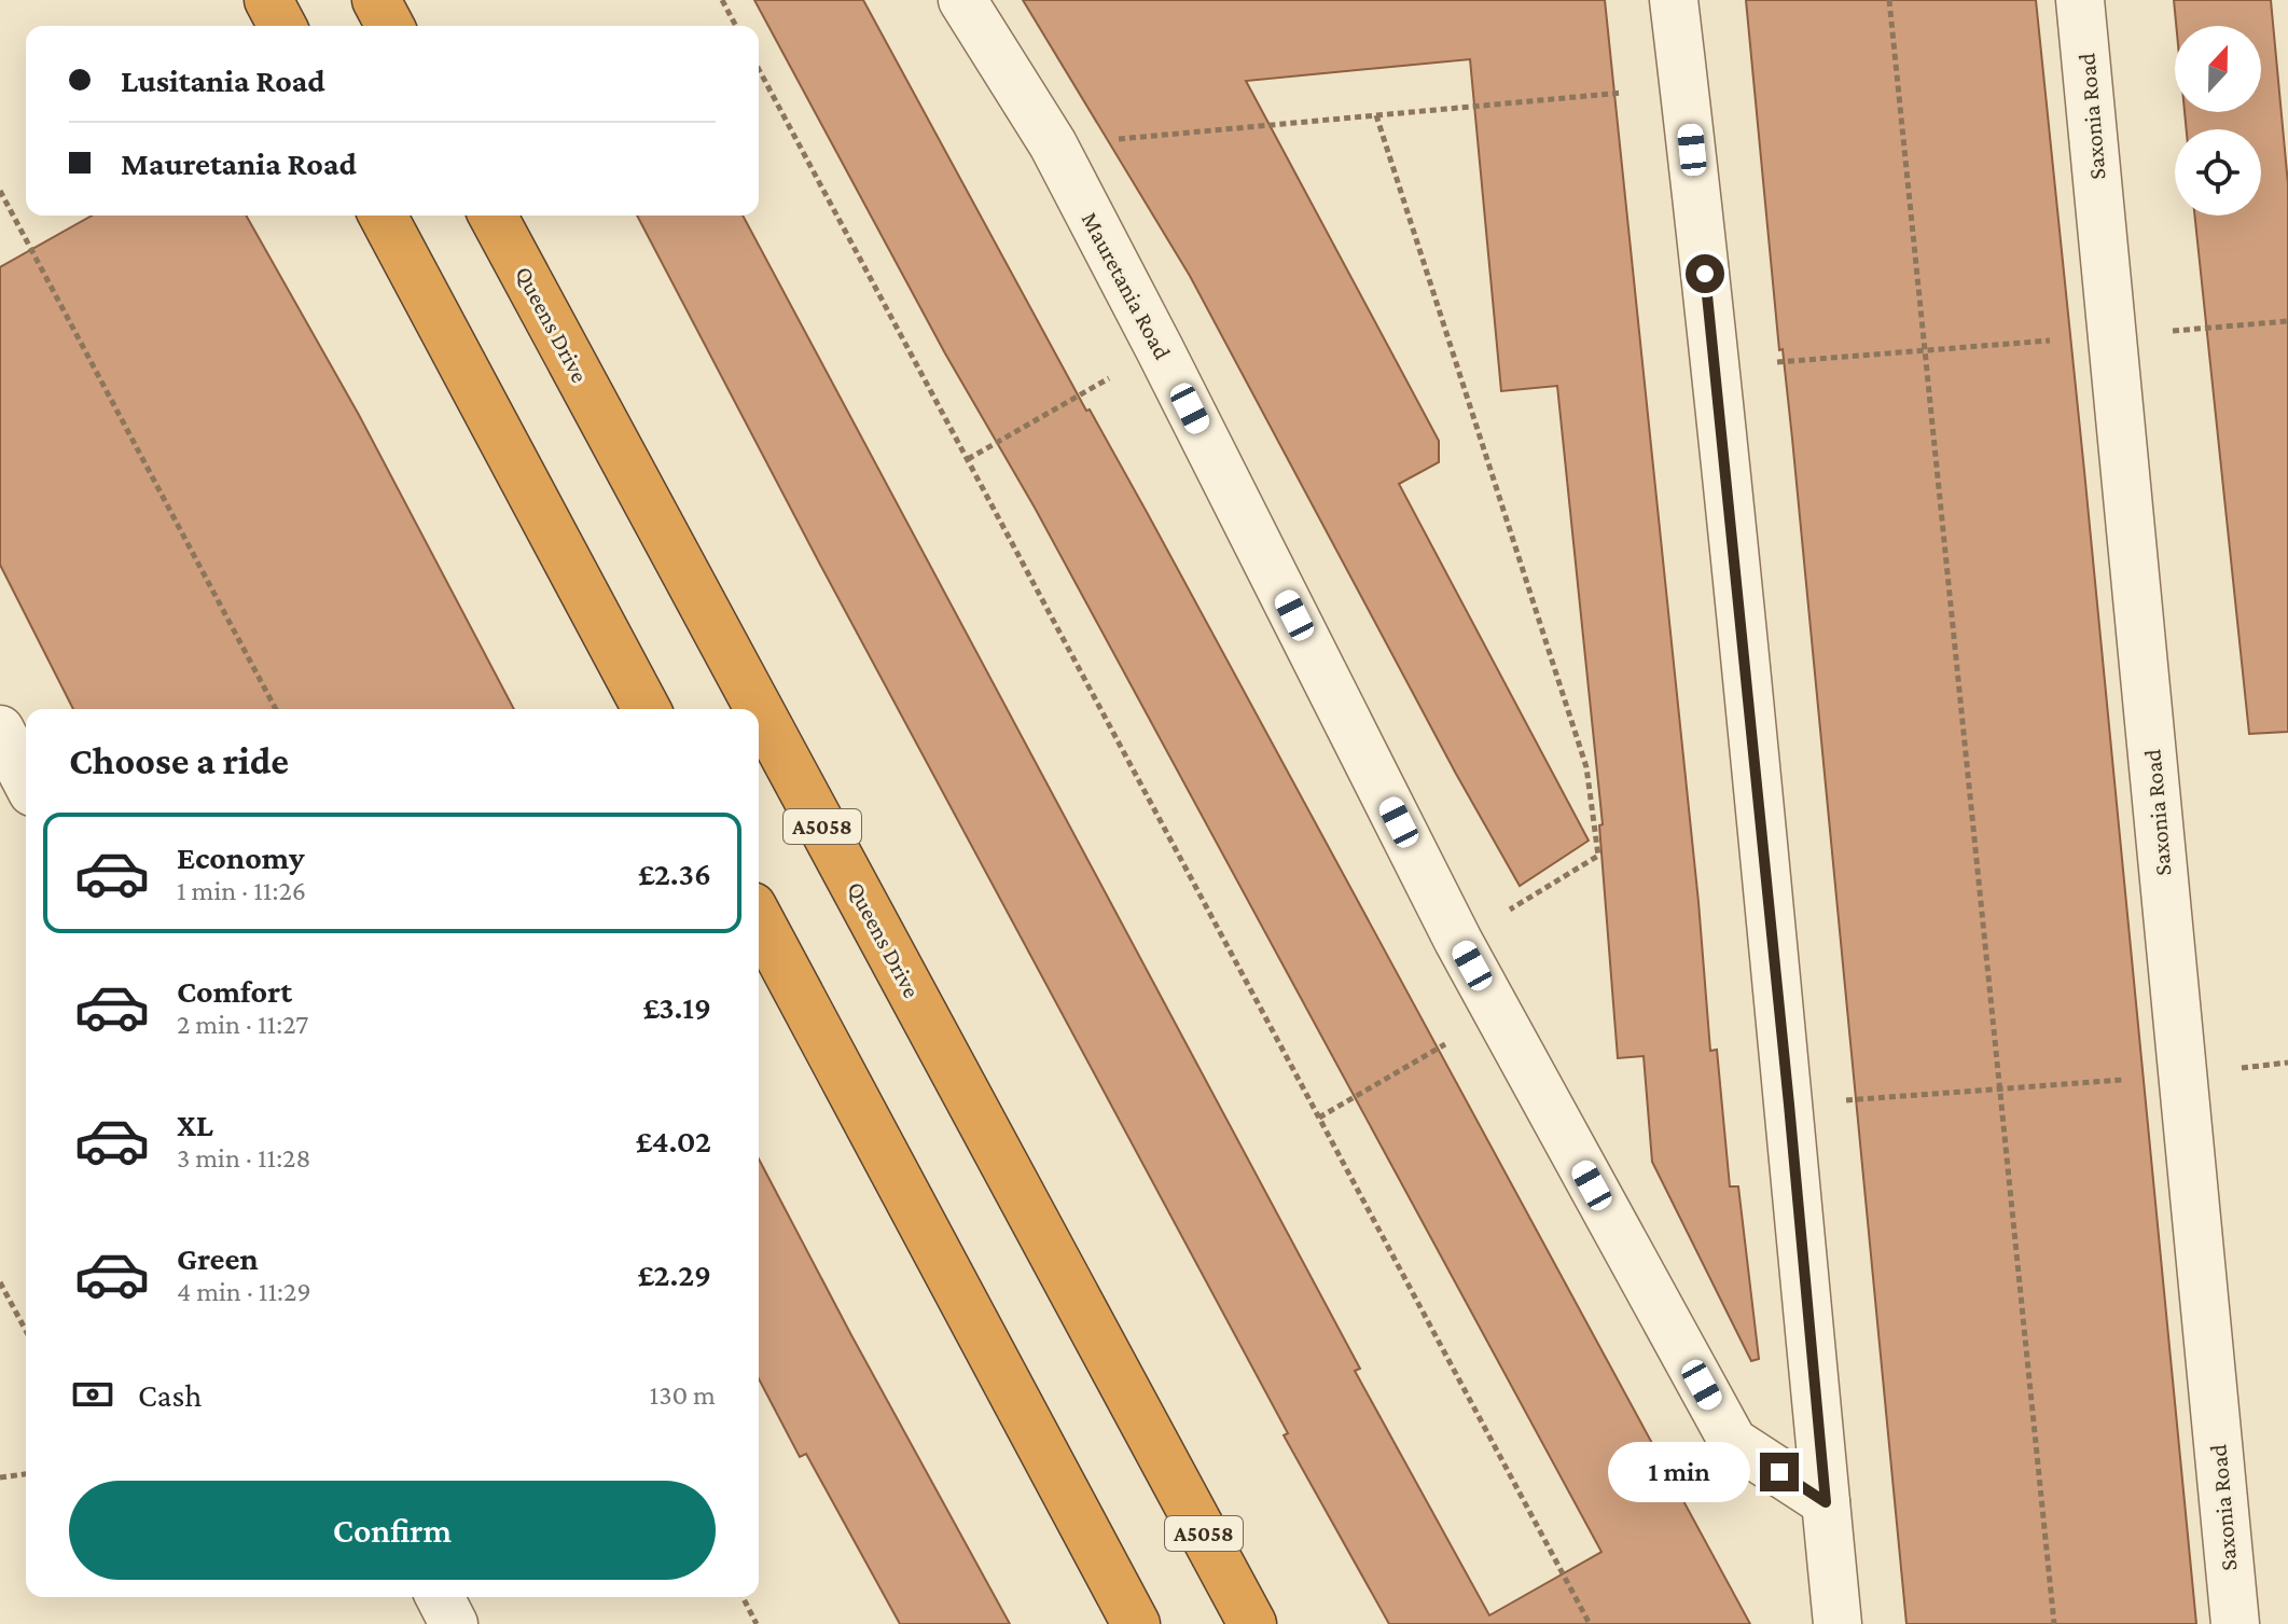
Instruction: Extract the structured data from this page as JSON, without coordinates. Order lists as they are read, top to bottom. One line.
{"streets":{"highway":["Queens Drive","A5058"],"street":["Saxonia Road","Mauretania Road"]},"north":"top","page":{"banner":["Lusitania Road","Mauretania Road"],"heading":"Choose a ride","list":[{"name":"Economy","note":"1 min · 11:26","value":"£2.36"},{"name":"Comfort","note":"2 min · 11:27","value":"£3.19"},{"name":"XL","note":"3 min · 11:28","value":"£4.02"},{"name":"Green","note":"4 min · 11:29","value":"£2.29"}],"pay":["Cash","130 m"],"bubble":"1 min","buttons":"Confirm"}}
